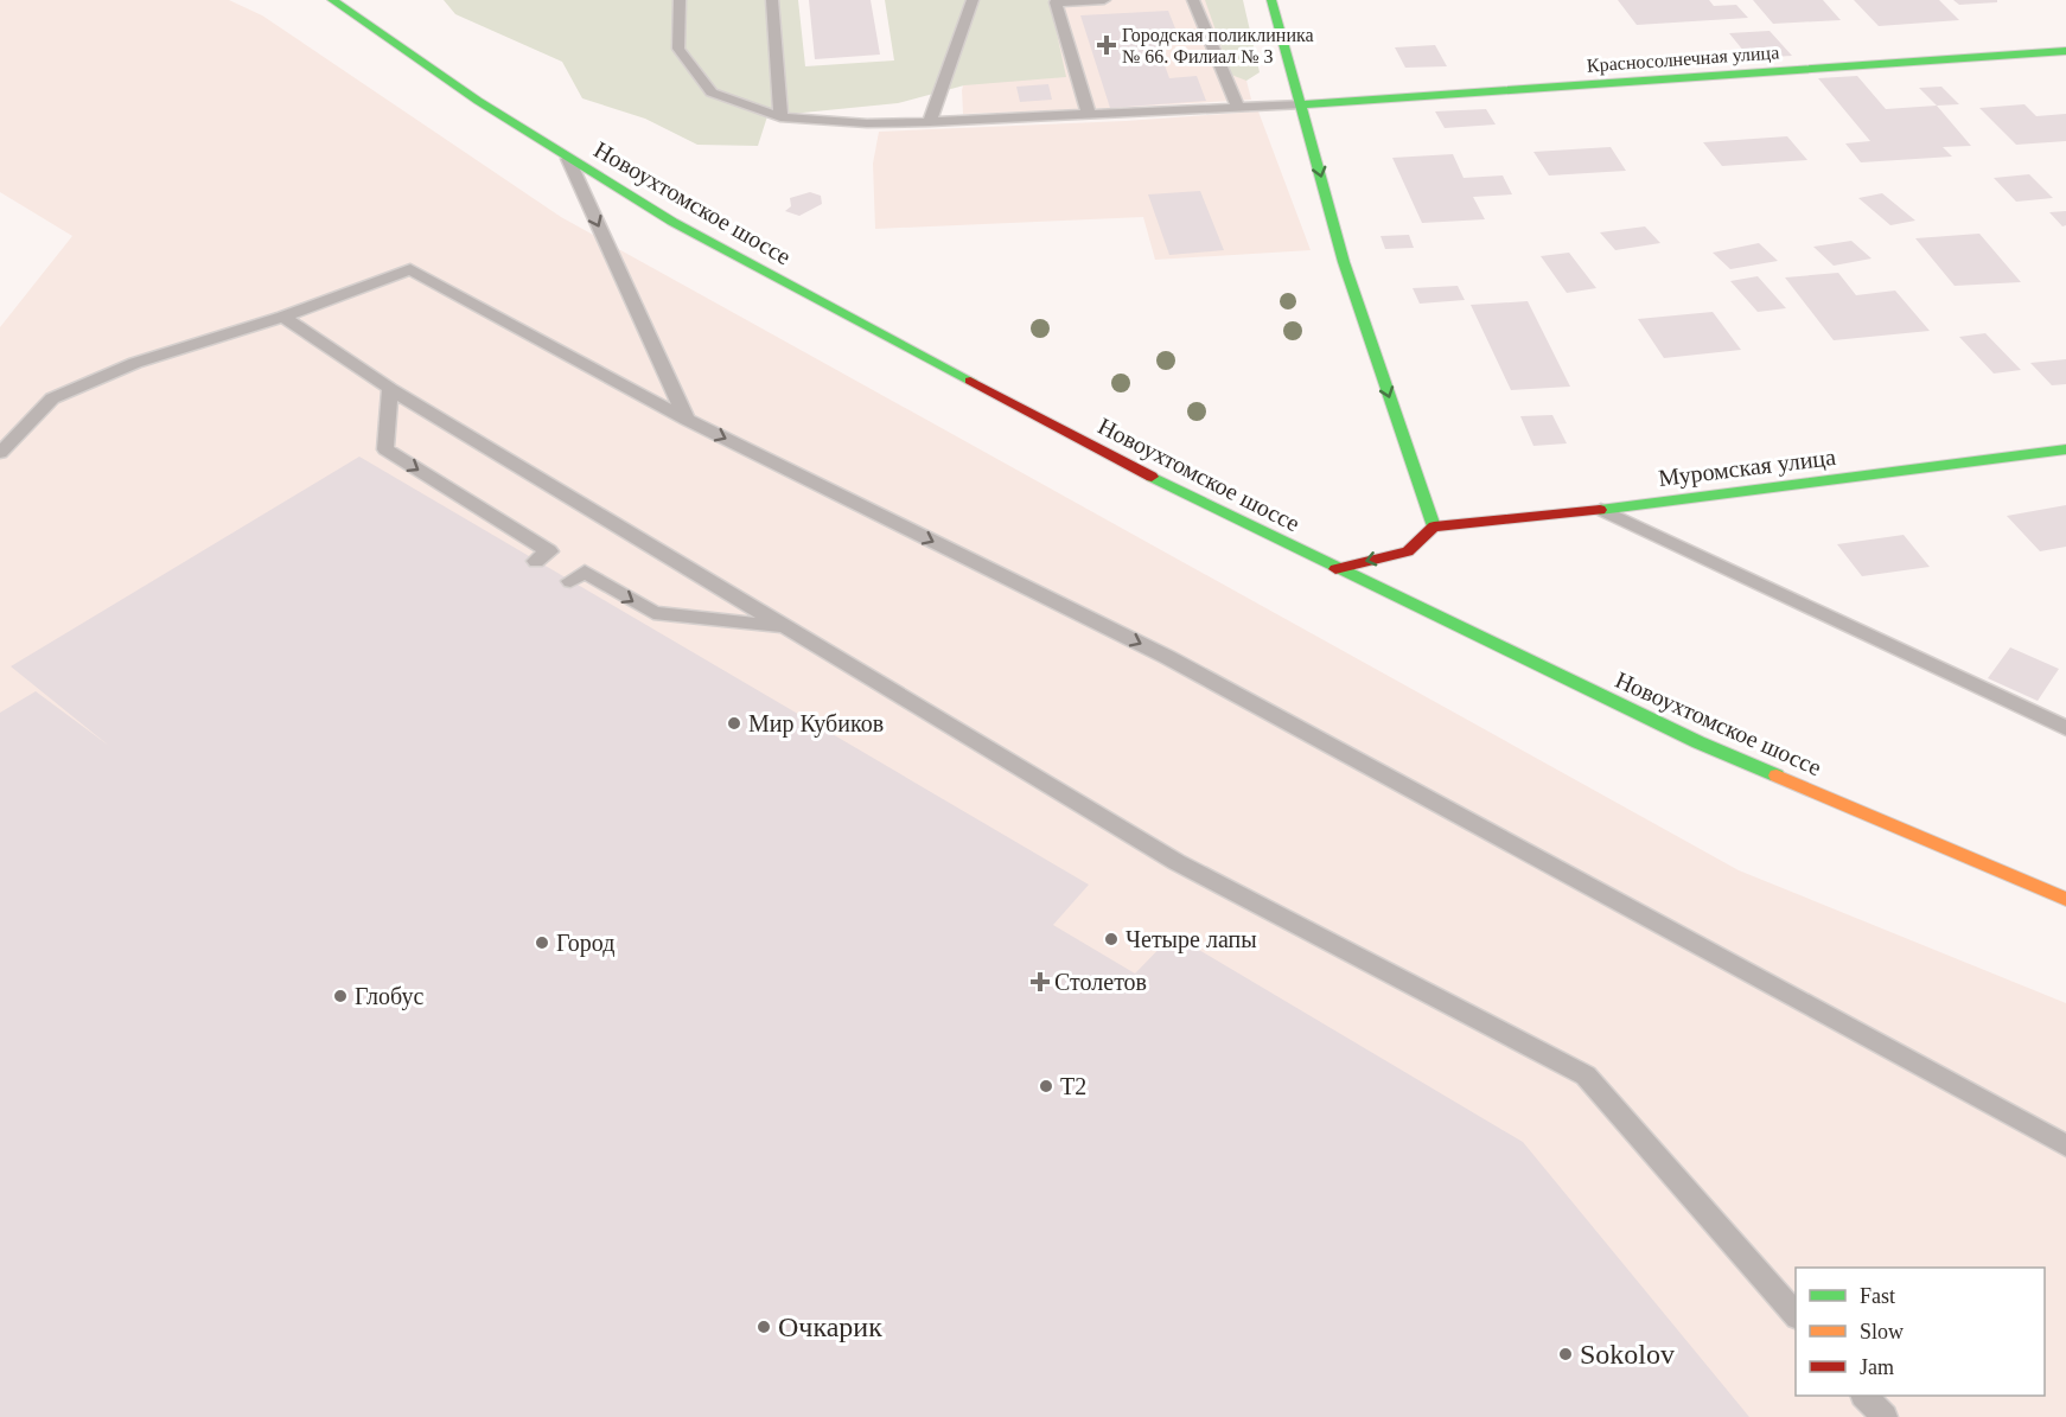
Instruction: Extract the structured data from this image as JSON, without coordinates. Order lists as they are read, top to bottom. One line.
{"streets":{"street":["Красносолнечная улица","Новоухтомское шоссе","Муромская улица"]},"places":{"health":["Городская поликлиника № 66. Филиал № 3","Столетов"],"other":["Мир Кубиков","Четыре лапы","Город","Глобус","T2","Очкарик","Sokolov"]},"legend":["Fast","Slow","Jam"]}
